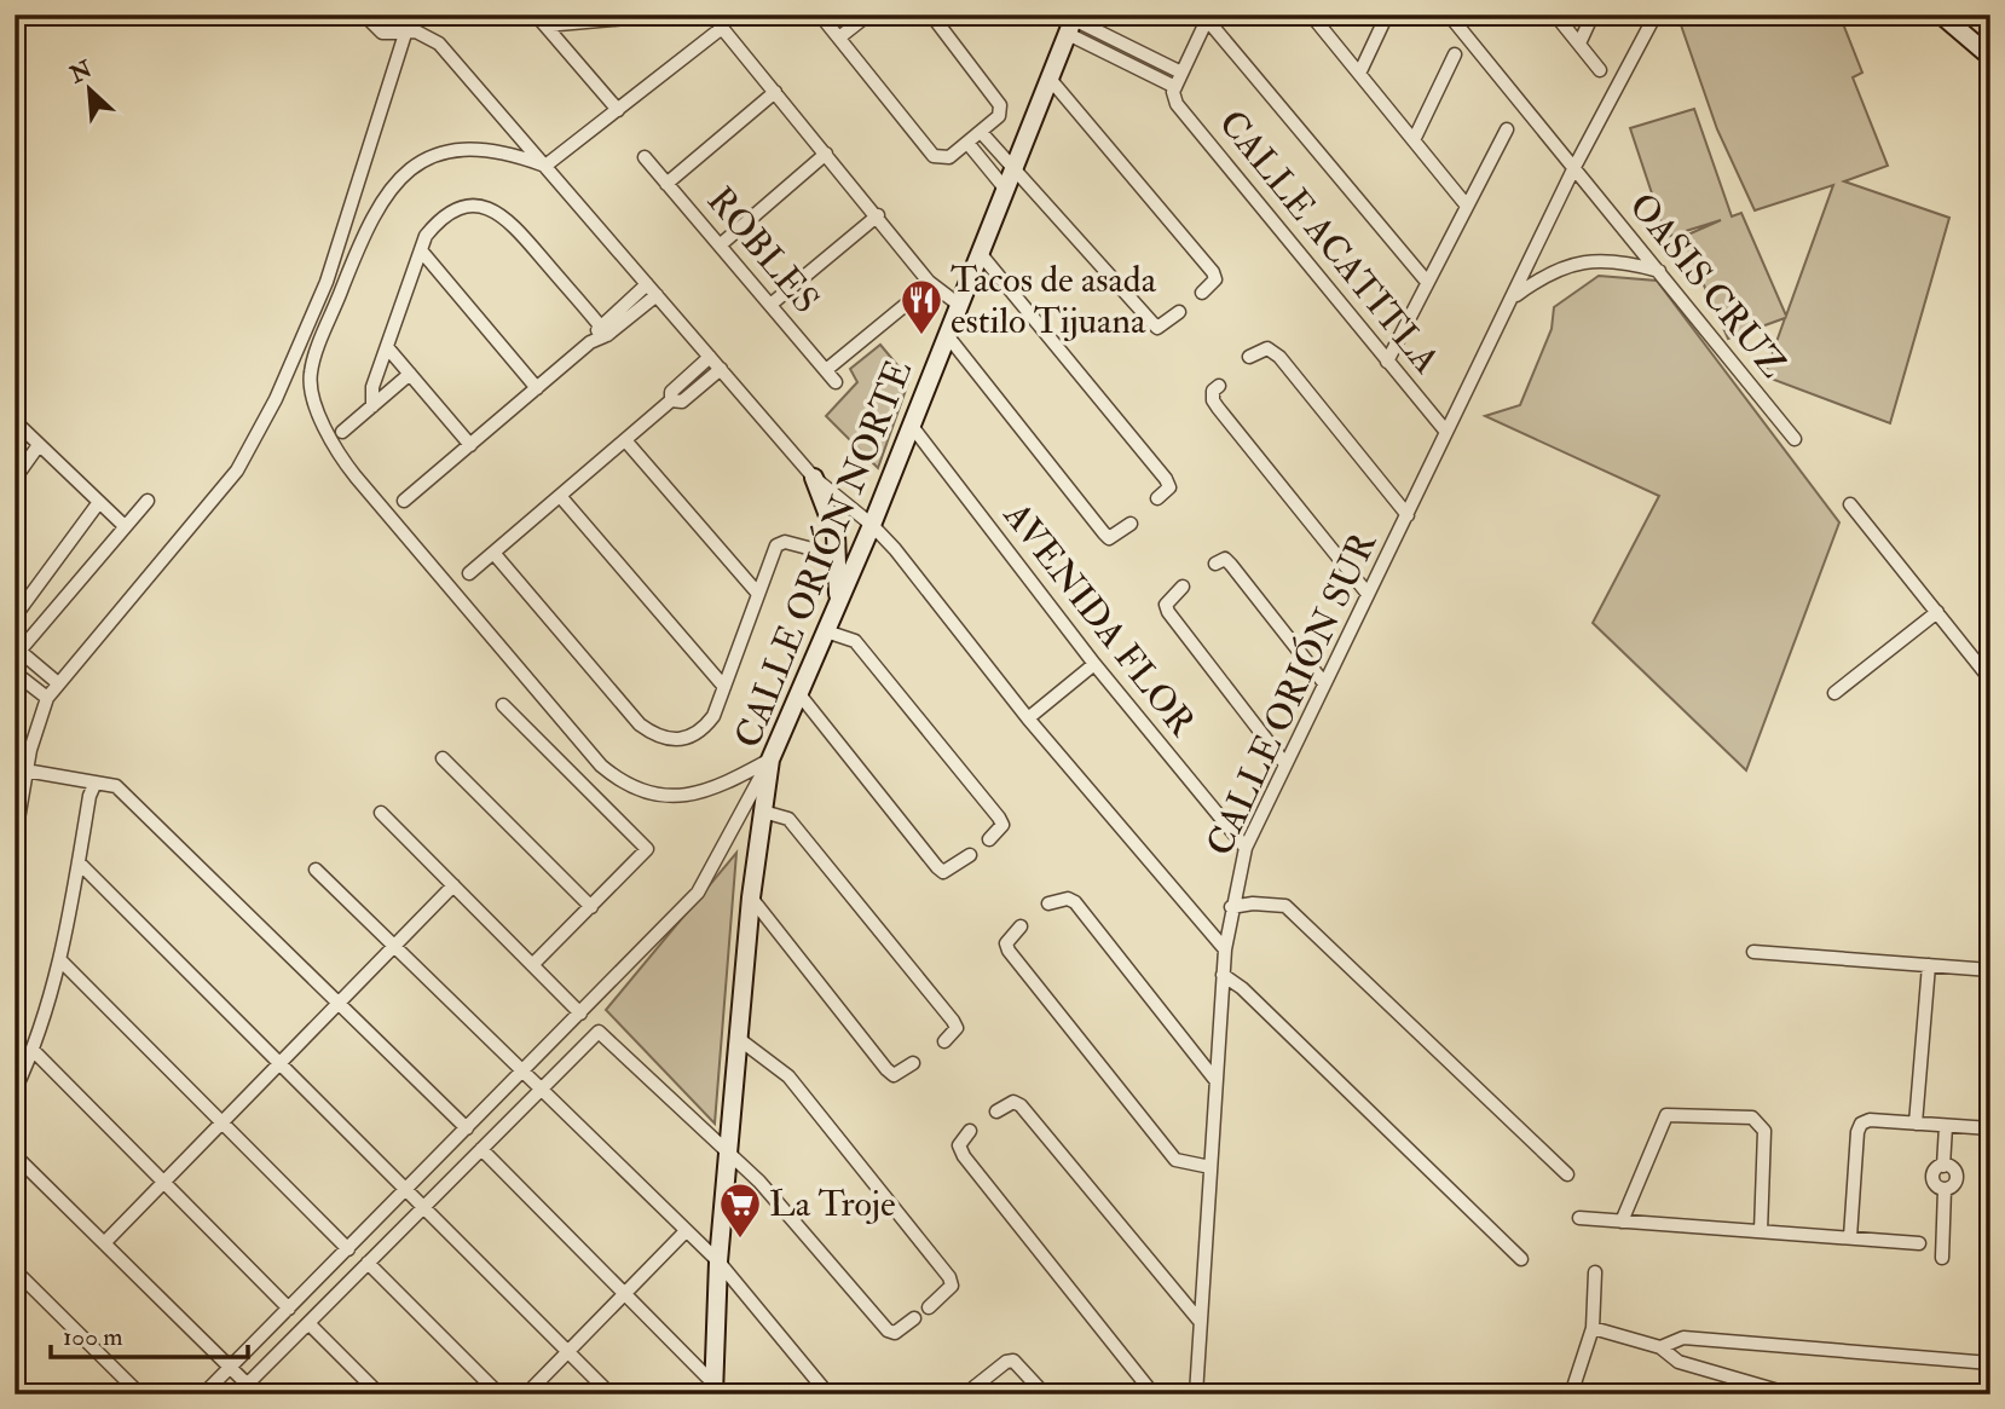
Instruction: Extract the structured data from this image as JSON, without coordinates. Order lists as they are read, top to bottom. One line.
{"streets":{"street":["CALLE ACATITLA","ROBLES","OASIS CRUZ","CALLE ORIÓN NORTE","AVENIDA FLOR","CALLE ORIÓN SUR"]},"crossings":[["CALLE ACATITLA","CALLE ORIÓN SUR"],["OASIS CRUZ","CALLE ORIÓN SUR"],["CALLE ORIÓN NORTE","AVENIDA FLOR"],["AVENIDA FLOR","CALLE ORIÓN SUR"]],"places":{"restaurant":["Tacos de asada estilo Tijuana"],"supermarket":["La Troje"]},"scale_bar":"100 m","north":"top left"}
